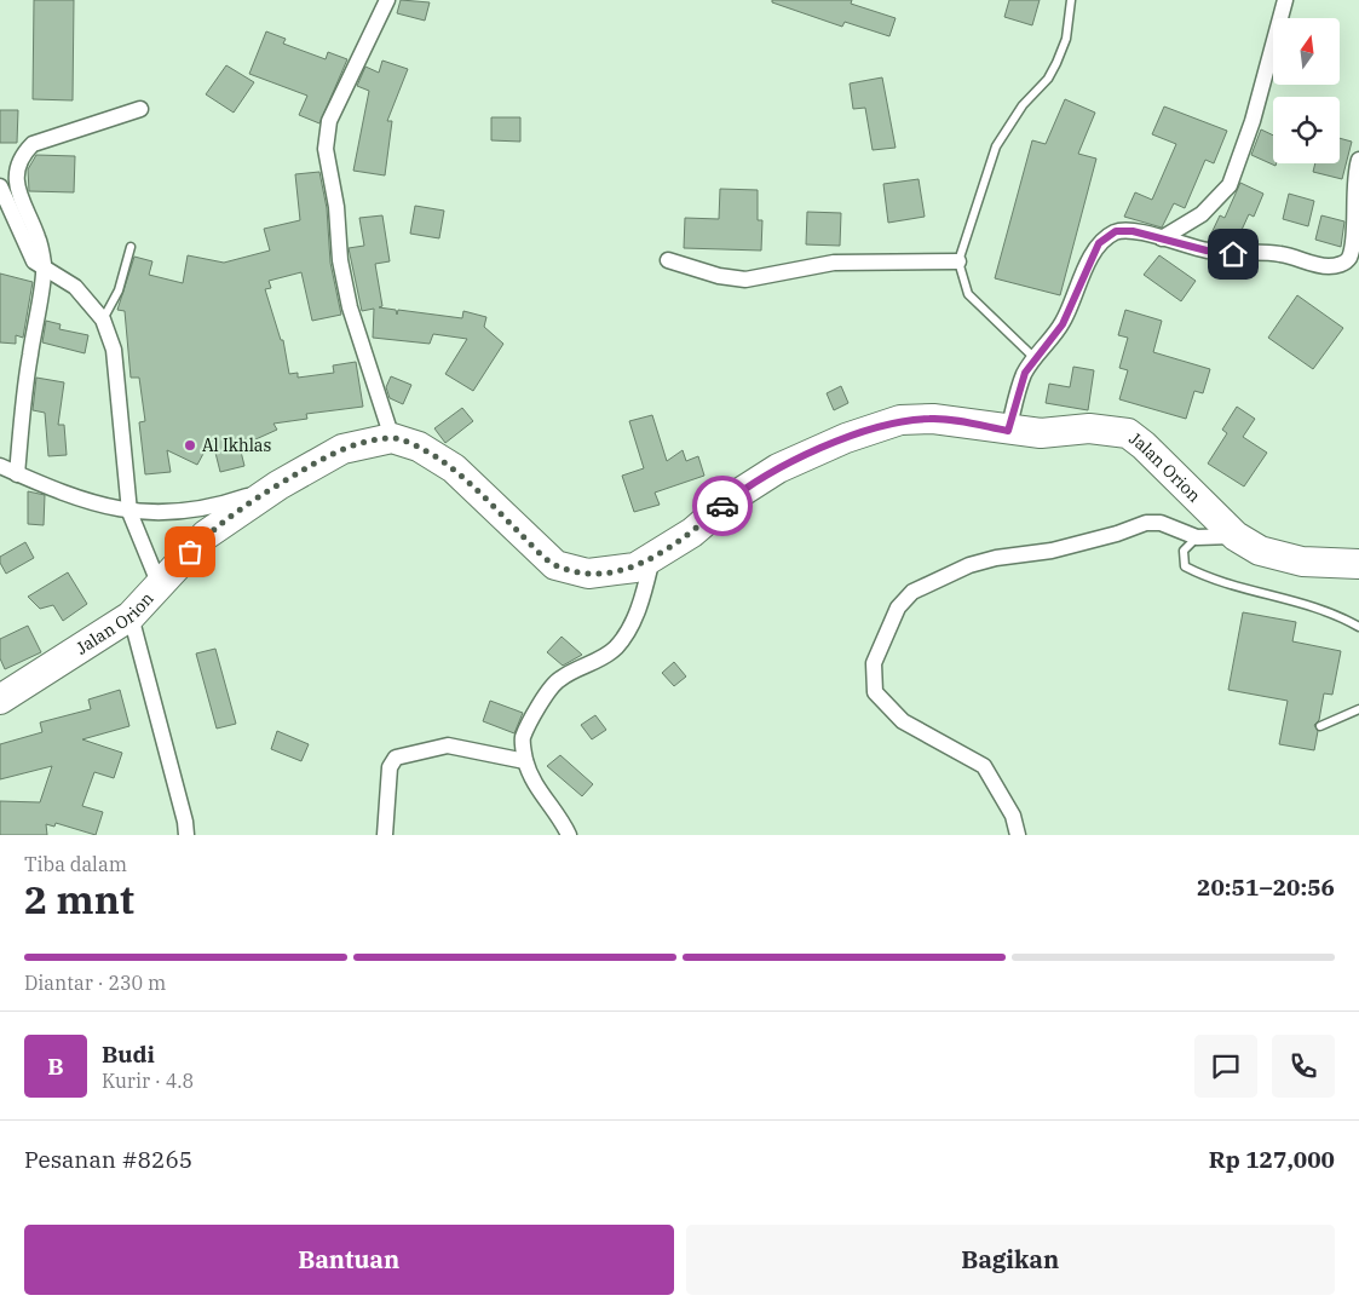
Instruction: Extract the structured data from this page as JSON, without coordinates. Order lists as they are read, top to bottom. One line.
{"streets":{"highway":["Jalan Orion"]},"places":["Al Ikhlas"],"north":"top","page":{"heading":["2 mnt","Tiba dalam","20:51–20:56"],"panel":["Budi","Kurir · 4.8","Pesanan #8265","Rp 127,000"],"bar":"Diantar · 230 m","round":"B","buttons":["Bantuan","Bagikan"]}}
